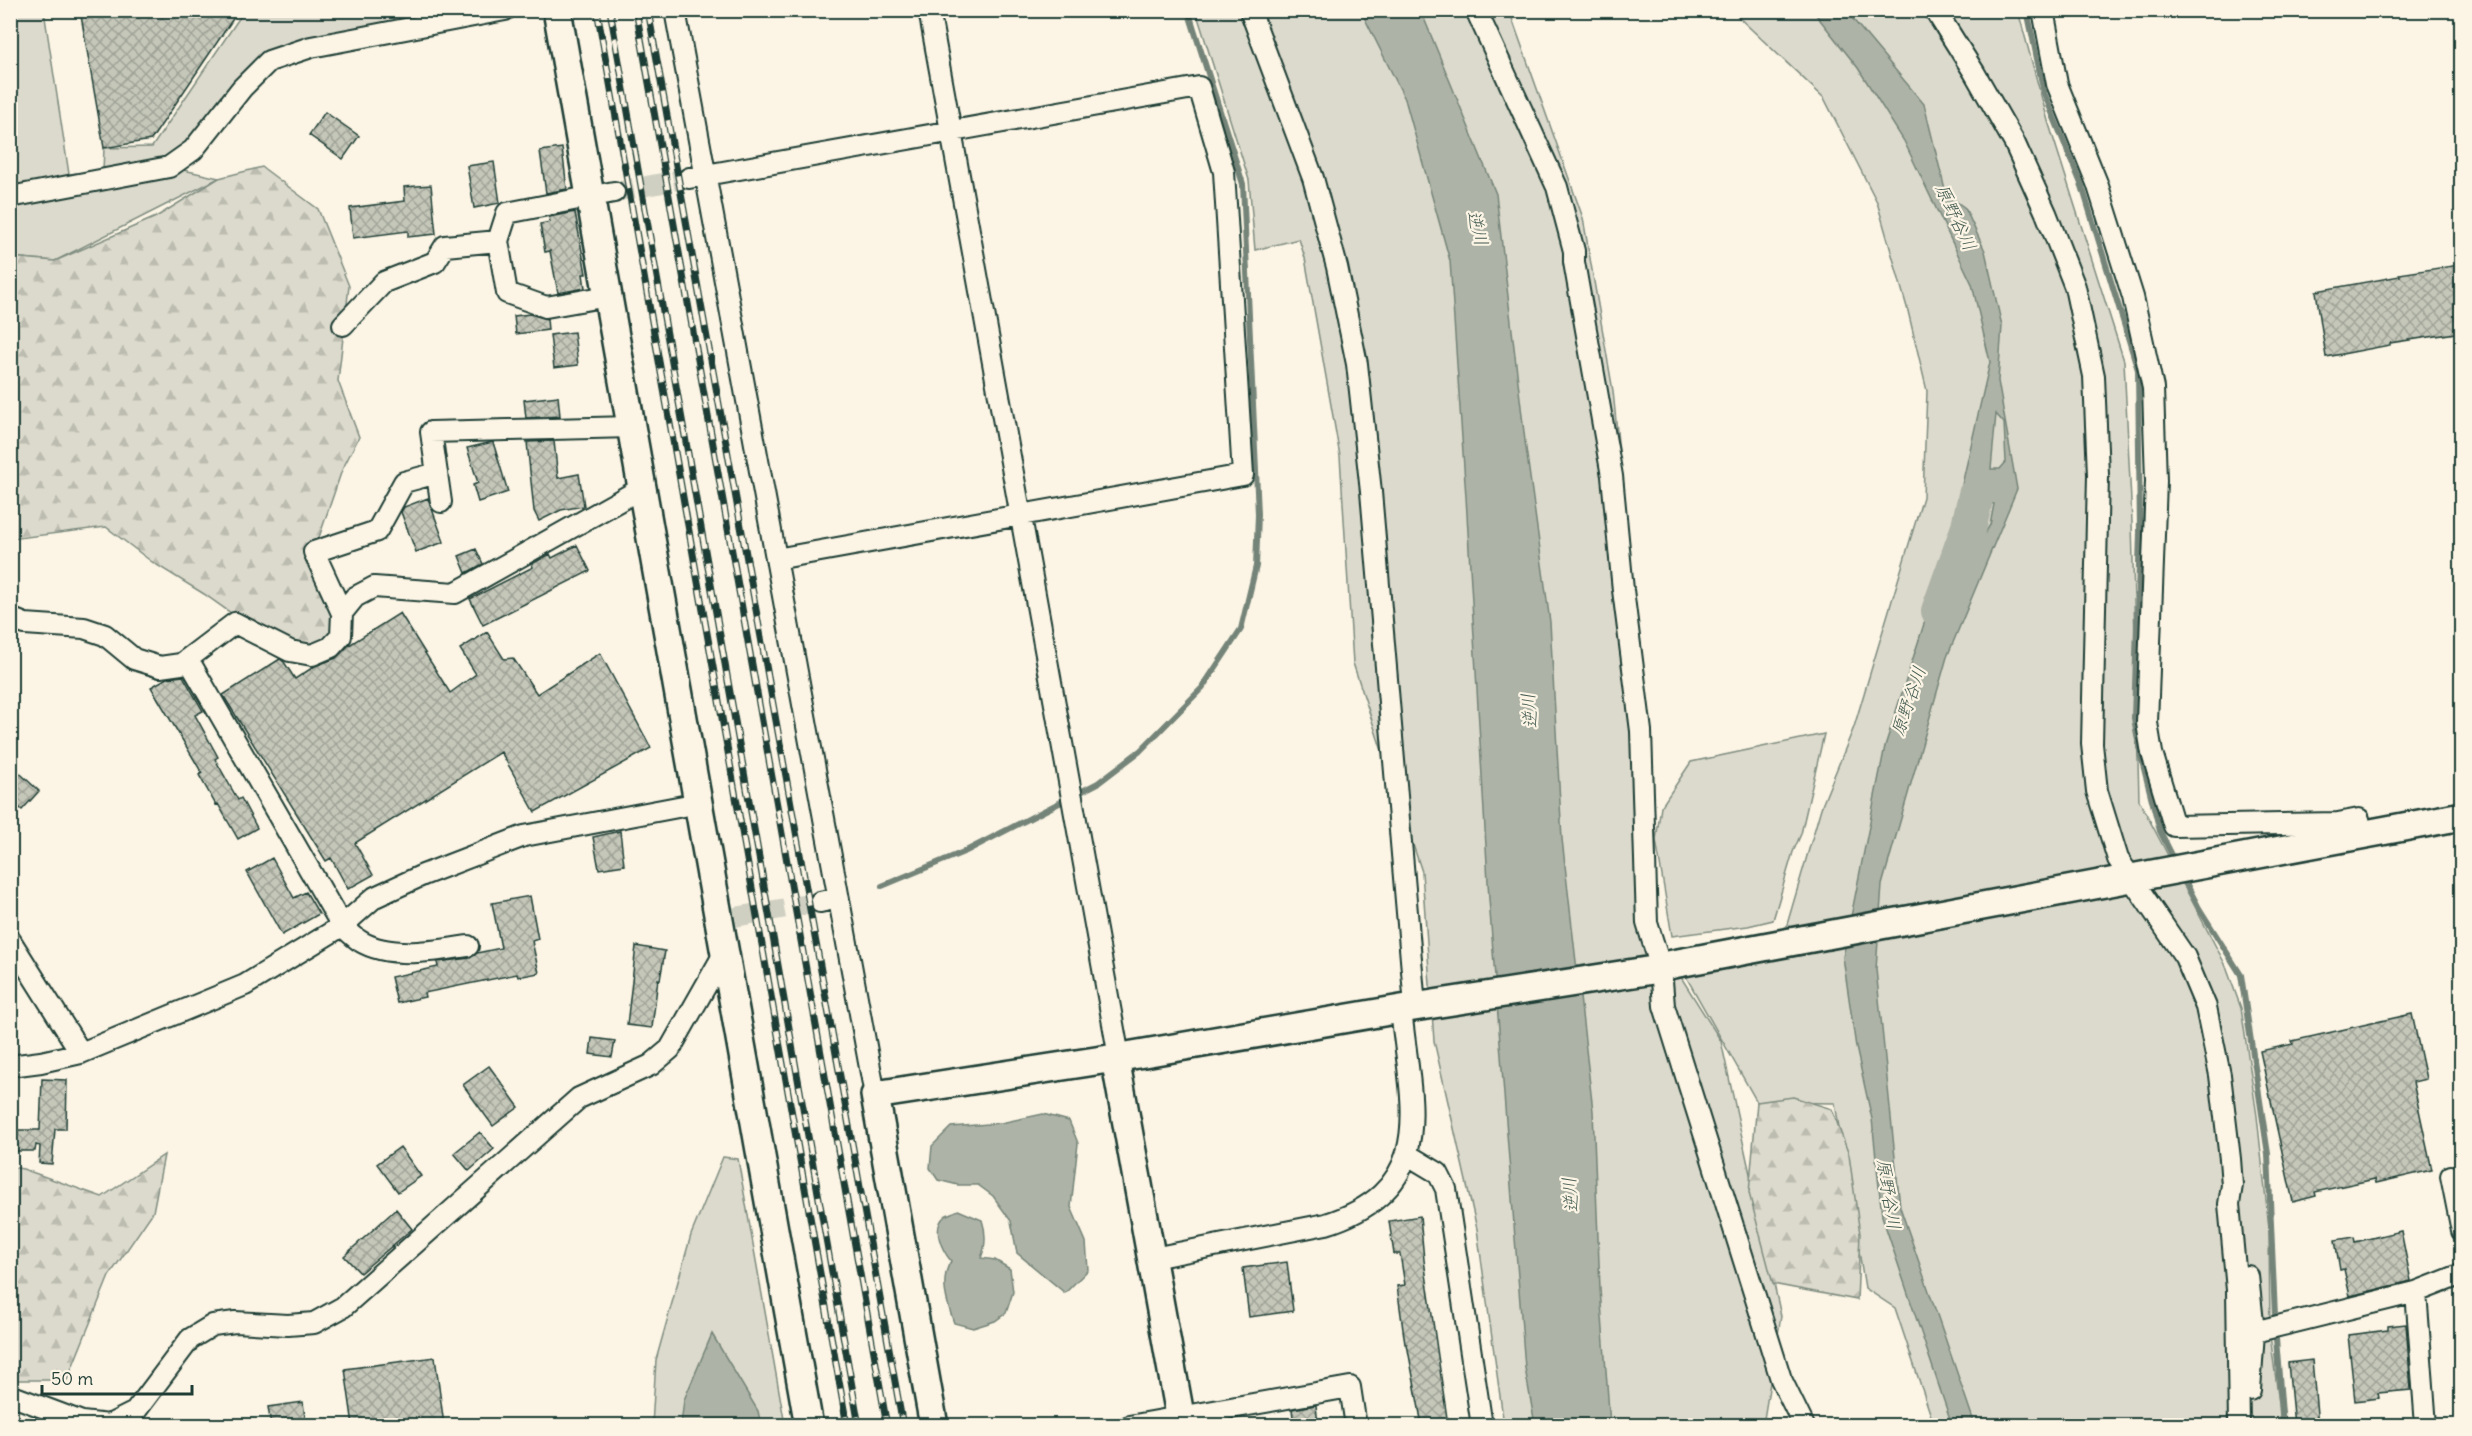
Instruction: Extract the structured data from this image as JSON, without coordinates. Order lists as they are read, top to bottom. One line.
{"water":["原野谷川","逆川"],"scale_bar":"50 m"}
